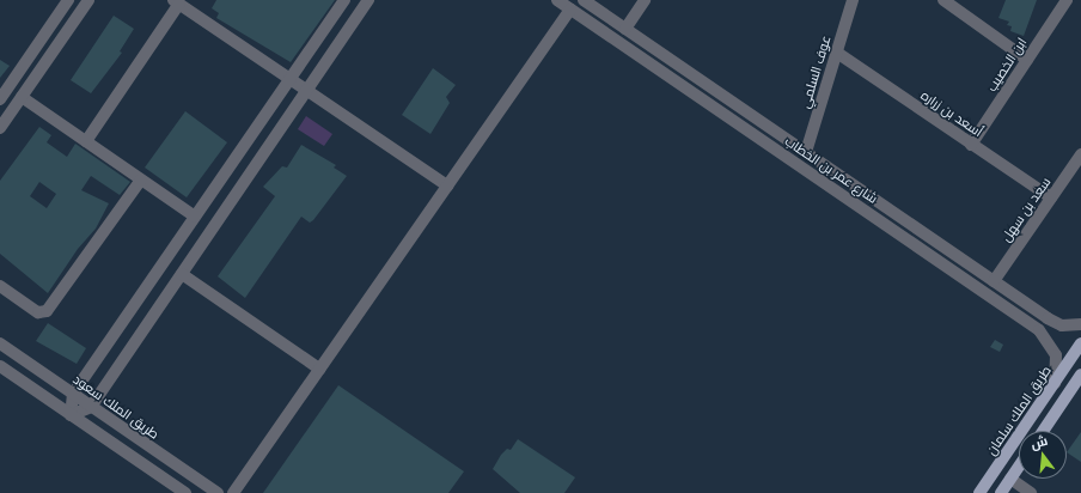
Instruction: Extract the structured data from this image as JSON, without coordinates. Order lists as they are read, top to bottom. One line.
{"streets":{"main road":["طريق الملك سلمان"],"street":["ابن الخصيب","عوف السلمي","أسعد بن زراره","شارع عمر بن الخطاب","سعد بن سهل","طريق الملك سعود"]},"crossings":[["ابن الخصيب","أسعد بن زراره"],["عوف السلمي","أسعد بن زراره"],["عوف السلمي","شارع عمر بن الخطاب"],["أسعد بن زراره","سعد بن سهل"],["شارع عمر بن الخطاب","سعد بن سهل"],["شارع عمر بن الخطاب","طريق الملك سلمان"]],"north":"top"}
